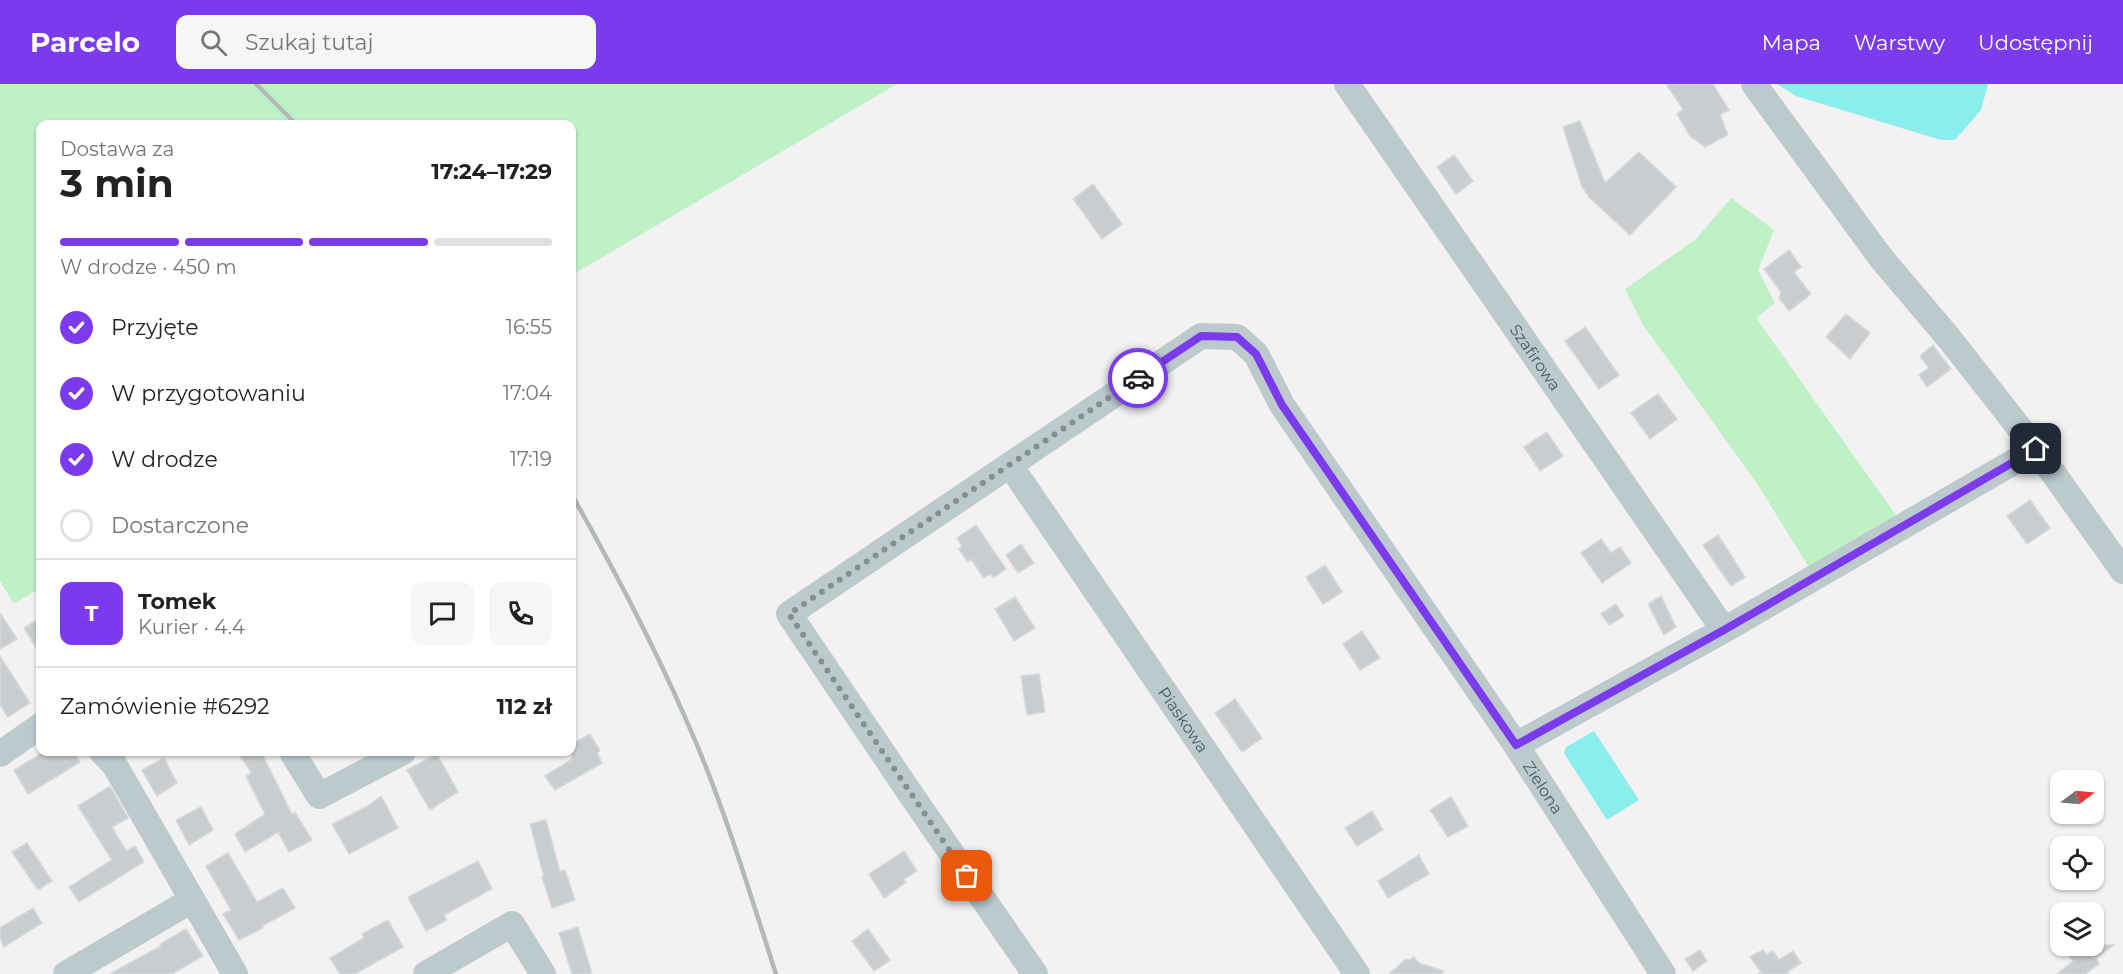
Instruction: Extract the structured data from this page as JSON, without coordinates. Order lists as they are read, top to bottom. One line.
{"streets":{"street":["Szafirowa","Piaskowa","Zielona"]},"crossings":[["Piaskowa","Zielona"]],"north":"right","page":{"header":"Parcelo","search":"Szukaj tutaj","nav":["Mapa","Warstwy","Udostępnij"],"heading":["3 min","Dostawa za","17:24–17:29"],"panel":["Tomek","Kurier · 4.4","Zamówienie #6292","112 zł"],"bar":"W drodze · 450 m","list":[["Przyjęte","16:55"],["W przygotowaniu","17:04"],["W drodze","17:19"],"Dostarczone"],"round":"T"}}
